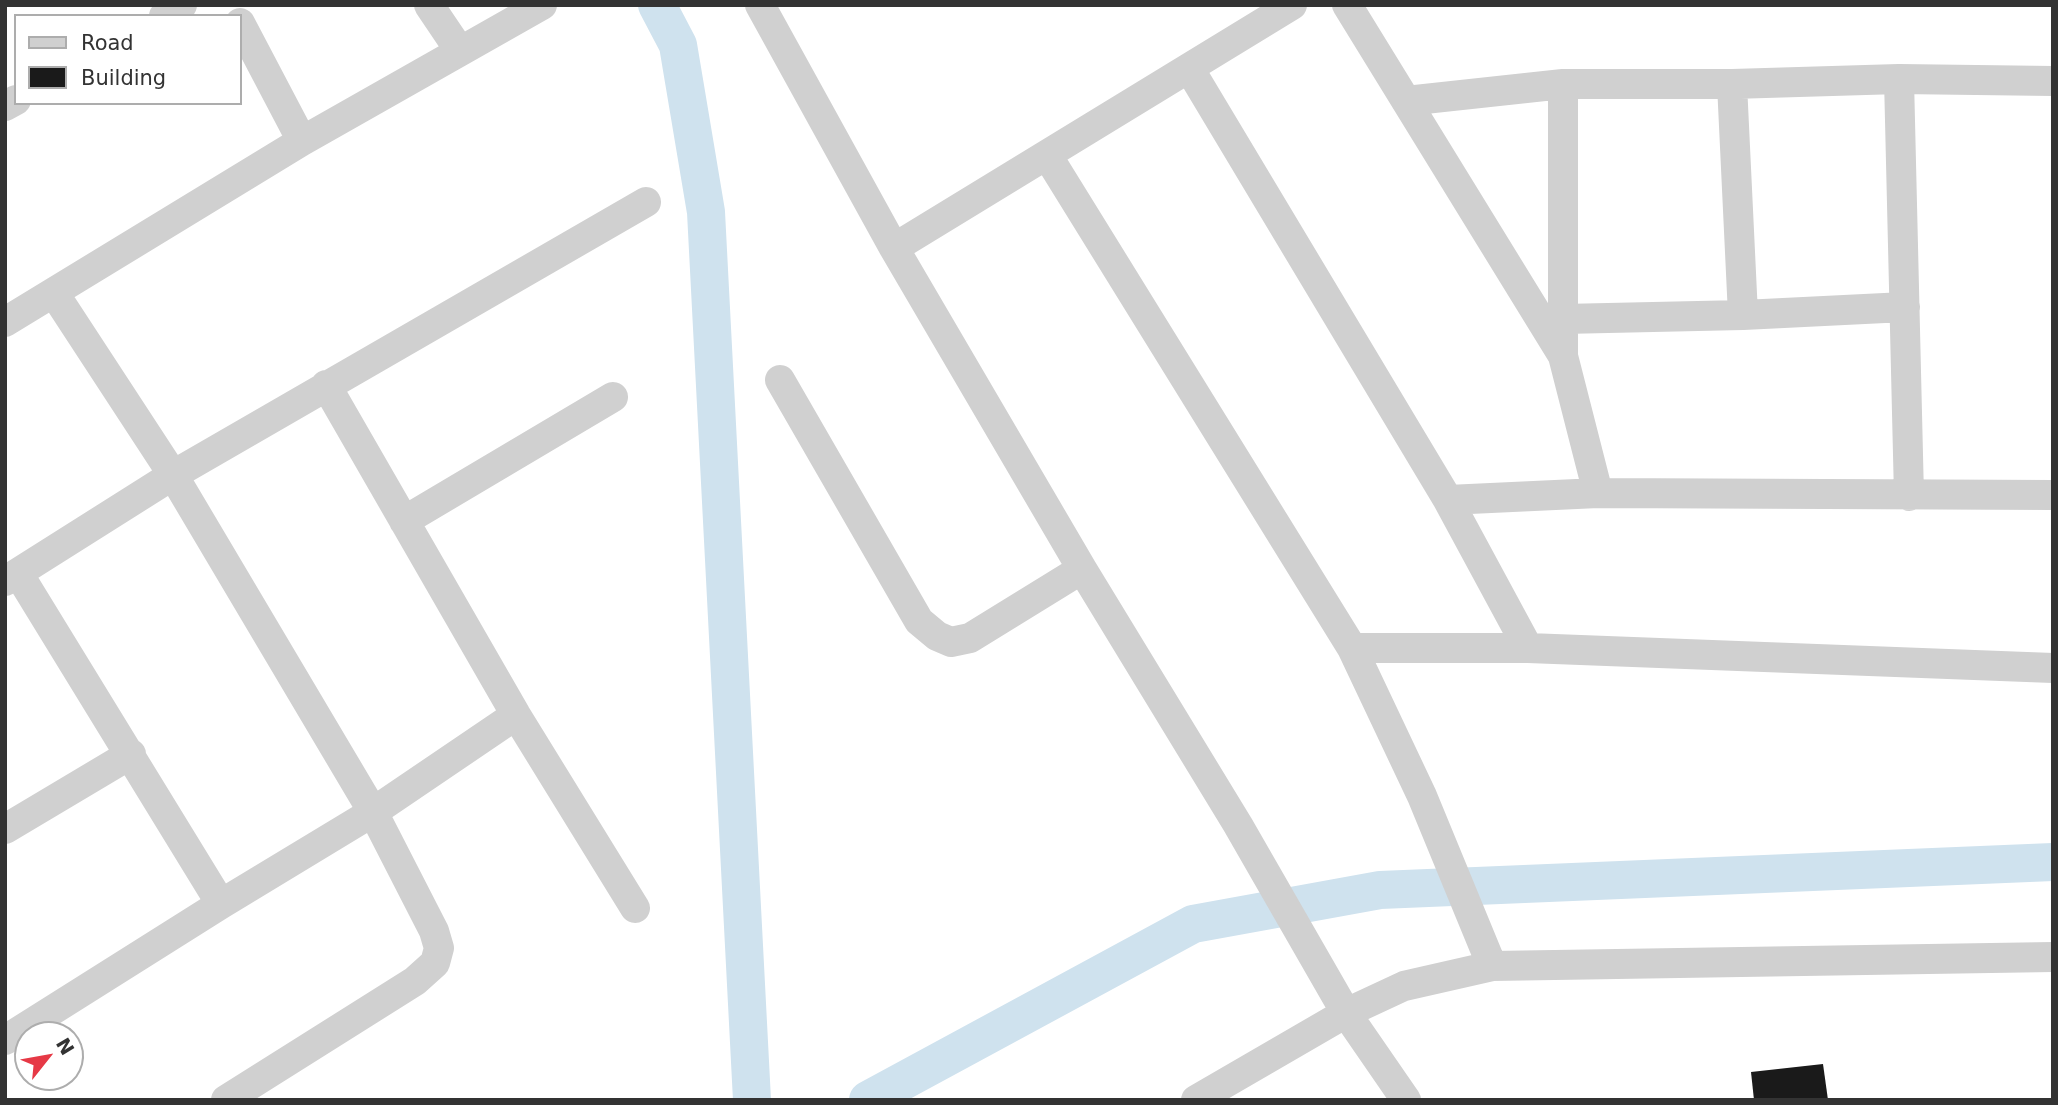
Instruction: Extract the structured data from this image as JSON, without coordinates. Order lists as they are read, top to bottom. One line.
{"legend":["Road","Building"],"north":"top right"}
